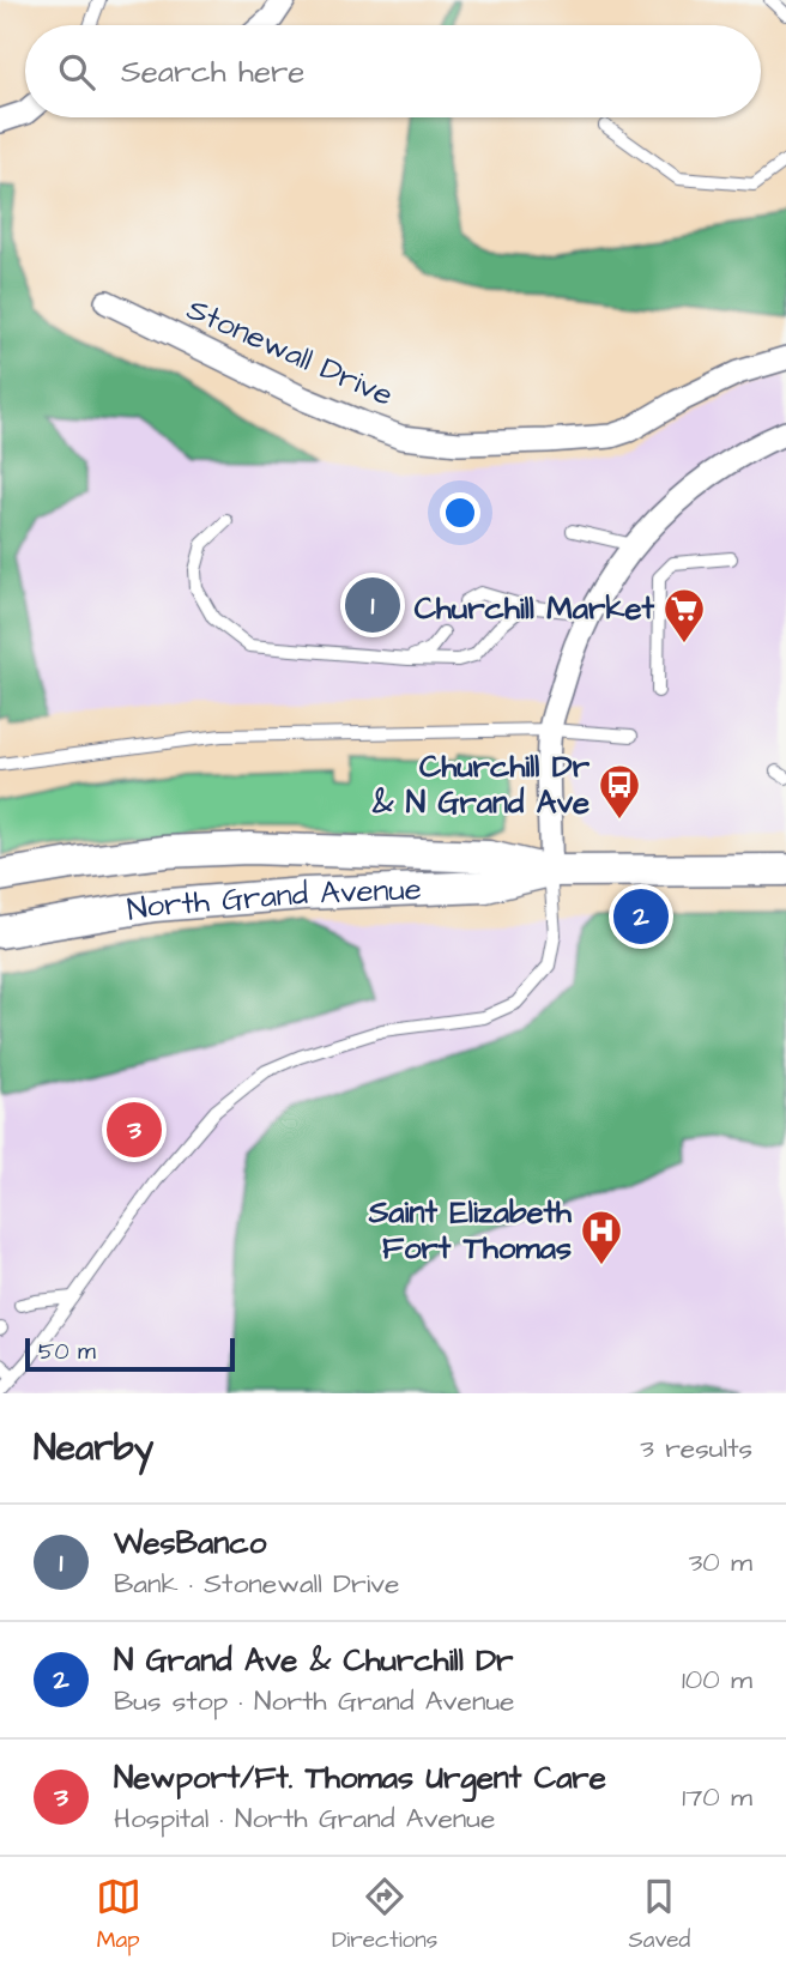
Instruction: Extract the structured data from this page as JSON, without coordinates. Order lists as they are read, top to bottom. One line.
{"streets":{"main road":["North Grand Avenue"],"street":["Stonewall Drive"]},"places":{"supermarket":["Churchill Market"],"bus stop":["Churchill Dr & N Grand Ave"],"hospital":["Saint Elizabeth Fort Thomas"]},"scale_bar":"50 m","page":{"search":"Search here","pins":["1","2","3"],"scale":"50 m","heading":["Nearby","3 results"],"list":[{"mark":"1","name":"WesBanco","note":"Bank · Stonewall Drive","value":"30 m"},{"mark":"2","name":"N Grand Ave & Churchill Dr","note":"Bus stop · North Grand Avenue","value":"100 m"},{"mark":"3","name":"Newport/Ft. Thomas Urgent Care","note":"Hospital · North Grand Avenue","value":"170 m"}],"nav":["Map","Directions","Saved"]}}
